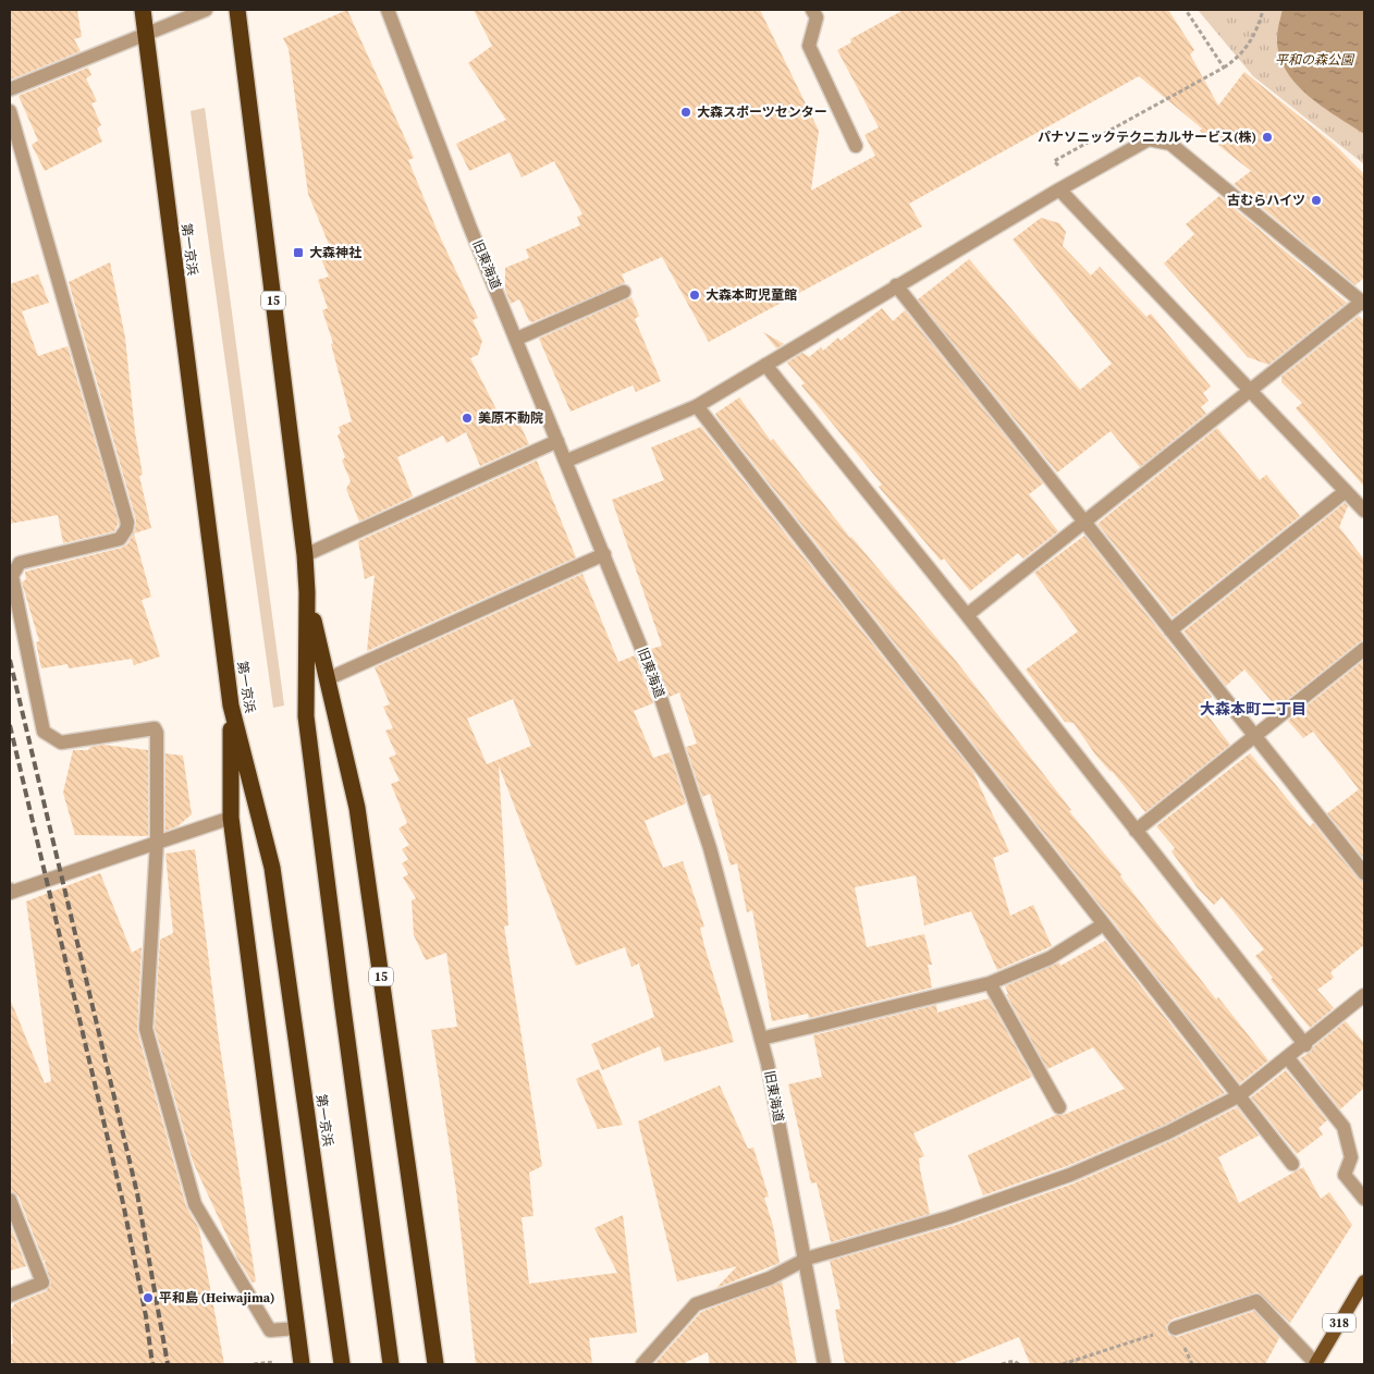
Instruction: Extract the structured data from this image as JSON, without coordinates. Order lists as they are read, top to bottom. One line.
{"streets":{"highway":["第一京浜","15"],"main road":["318"],"street":["旧東海道"]},"districts":["大森本町二丁目"],"parks":["平和の森公園"],"places":{"other":["大森スポーツセンター","パナソニックテクニカルサービス(株)","古むらハイツ","大森本町児童館","美原不動院","平和島 (Heiwajima)"],"transit":["大森神社"]}}
